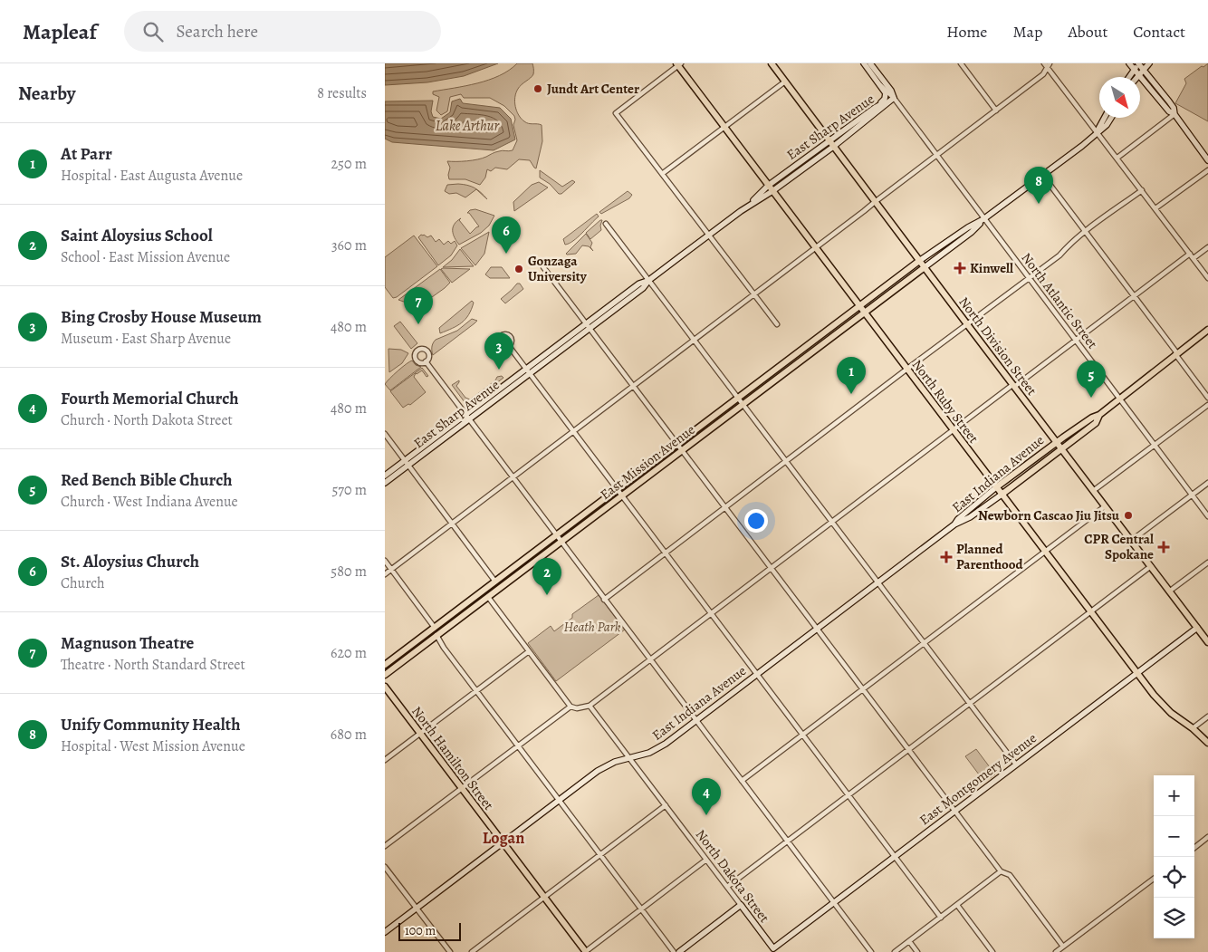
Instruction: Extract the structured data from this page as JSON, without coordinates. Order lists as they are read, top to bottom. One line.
{"streets":{"main road":["North Division Street","North Ruby Street","East Mission Avenue","East Indiana Avenue","North Hamilton Street"],"street":["East Sharp Avenue","North Atlantic Street","East Montgomery Avenue","North Dakota Street"]},"crossings":[["East Sharp Avenue","North Atlantic Street"],["East Sharp Avenue","North Division Street"],["East Sharp Avenue","North Ruby Street"],["North Division Street","East Mission Avenue"],["North Division Street","East Indiana Avenue"],["North Division Street","East Montgomery Avenue"],["North Ruby Street","East Mission Avenue"],["North Ruby Street","East Indiana Avenue"],["North Ruby Street","East Montgomery Avenue"],["East Indiana Avenue","North Hamilton Street"],["East Indiana Avenue","North Dakota Street"],["East Montgomery Avenue","North Dakota Street"]],"districts":["Logan"],"water":["Lake Arthur"],"parks":["Heath Park"],"places":{"other":["Jundt Art Center","Gonzaga University","Newborn Cascao Jiu Jitsu"],"health":["Kinwell","CPR Central Spokane","Planned Parenthood"]},"scale_bar":"100 m","north":"bottom right","page":{"header":"Mapleaf","search":"Search here","nav":["Home","Map","About","Contact"],"heading":["Nearby","8 results"],"list":[{"mark":"1","name":"At Parr","note":"Hospital · East Augusta Avenue","value":"250 m"},{"mark":"2","name":"Saint Aloysius School","note":"School · East Mission Avenue","value":"360 m"},{"mark":"3","name":"Bing Crosby House Museum","note":"Museum · East Sharp Avenue","value":"480 m"},{"mark":"4","name":"Fourth Memorial Church","note":"Church · North Dakota Street","value":"480 m"},{"mark":"5","name":"Red Bench Bible Church","note":"Church · West Indiana Avenue","value":"570 m"},{"mark":"6","name":"St. Aloysius Church","note":"Church","value":"580 m"},{"mark":"7","name":"Magnuson Theatre","note":"Theatre · North Standard Street","value":"620 m"},{"mark":"8","name":"Unify Community Health","note":"Hospital · West Mission Avenue","value":"680 m"}],"pins":["8","6","7","3","1","5","2","4"],"map_buttons":["+","−"],"scale":"100 m"}}
